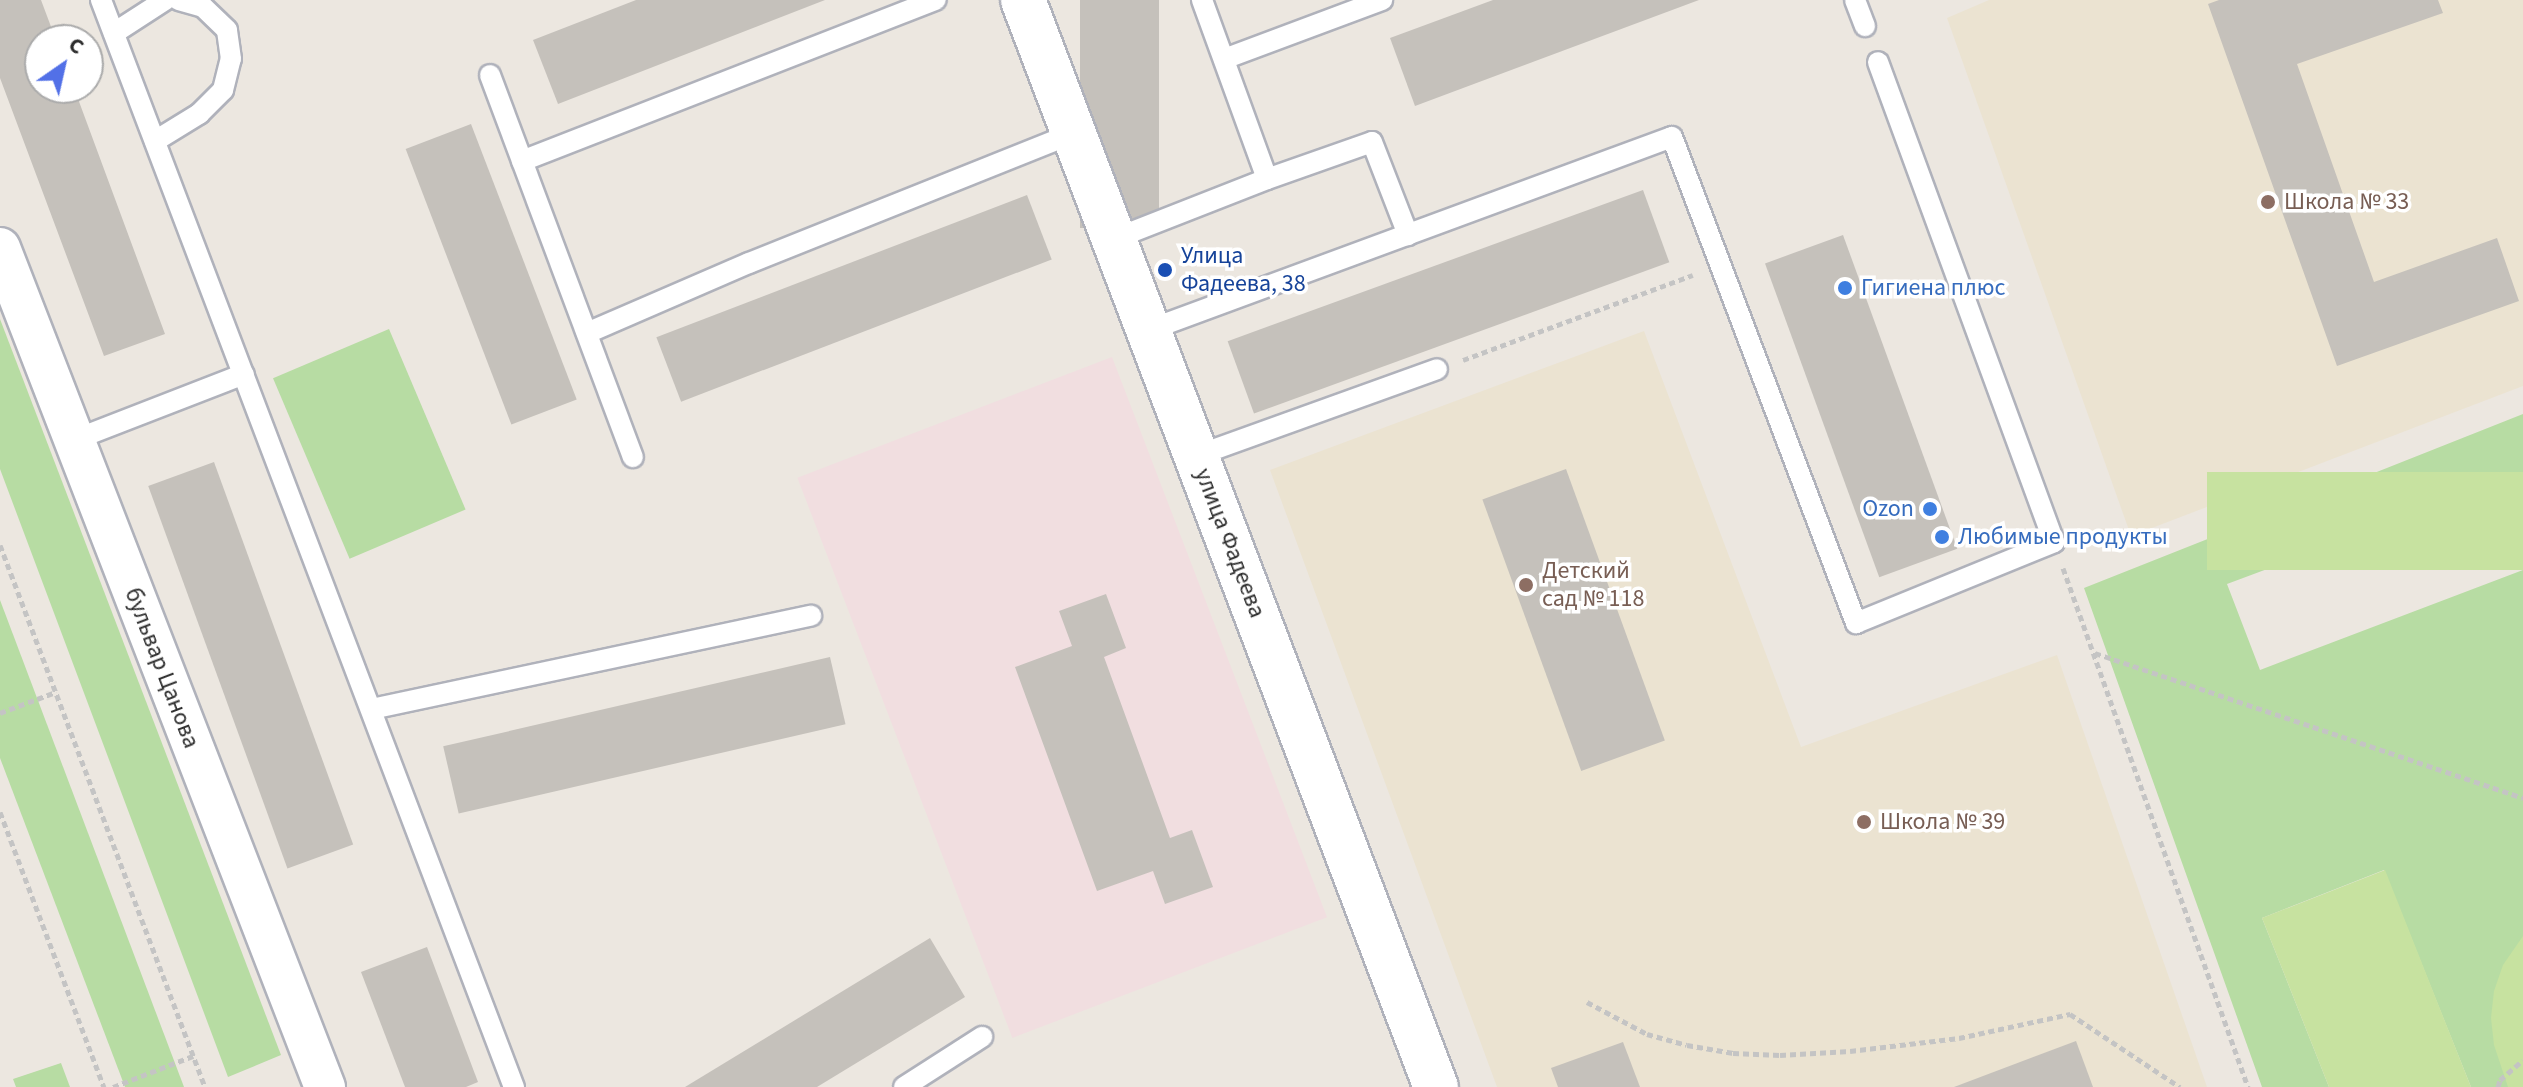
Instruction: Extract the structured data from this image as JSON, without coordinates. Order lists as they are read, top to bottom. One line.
{"streets":{"street":["улица Фадеева","бульвар Цанова"]},"places":["Школа № 33","Улица Фадеева, 38","Гигиена плюс","Ozon","Любимые продукты","Детский сад № 118","Школа № 39"],"north":"top right"}
